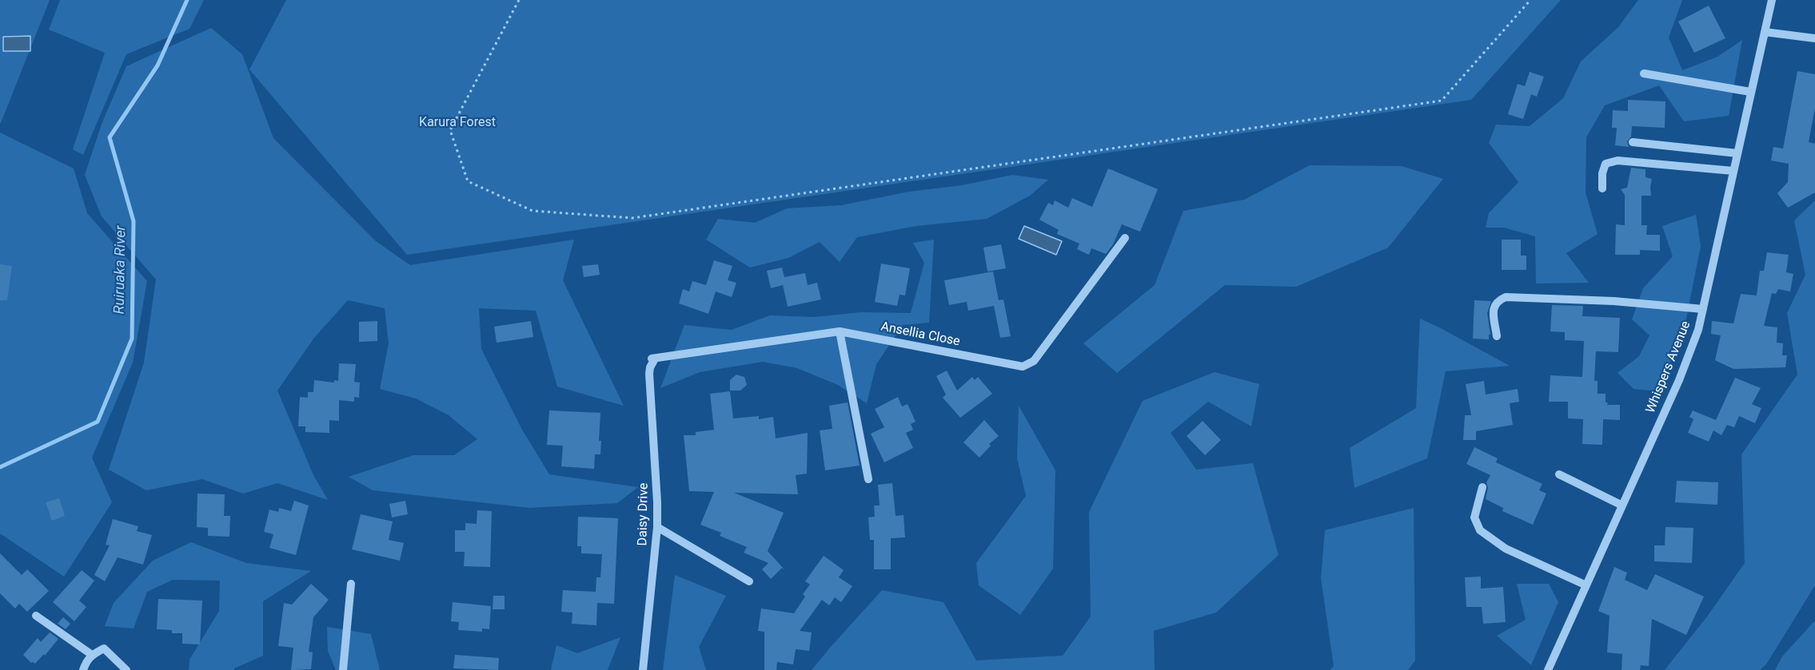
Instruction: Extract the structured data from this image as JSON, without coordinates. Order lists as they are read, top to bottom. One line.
{"streets":{"street":["Ansellia Close","Whispers Avenue","Daisy Drive"]},"crossings":[["Ansellia Close","Daisy Drive"]],"water":["Ruiruaka River"],"parks":["Karura Forest"]}
